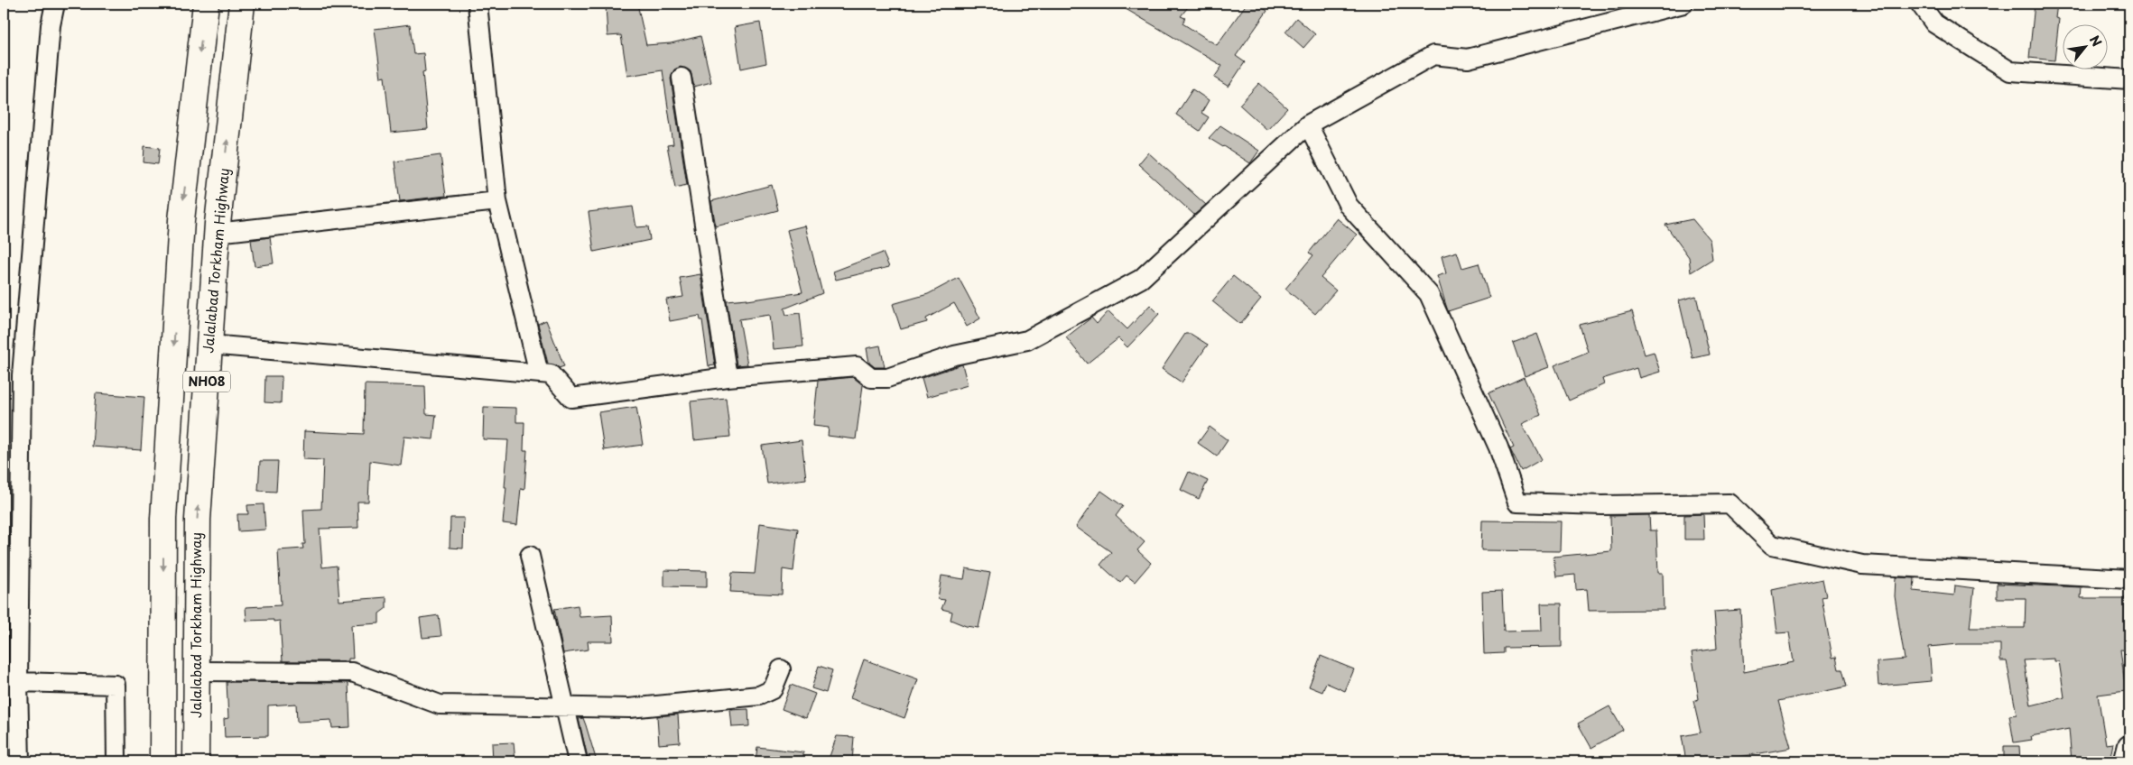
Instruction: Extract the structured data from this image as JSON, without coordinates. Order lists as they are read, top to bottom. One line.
{"streets":{"highway":["Jalalabad Torkham Highway","NH08"]},"north":"top right"}
